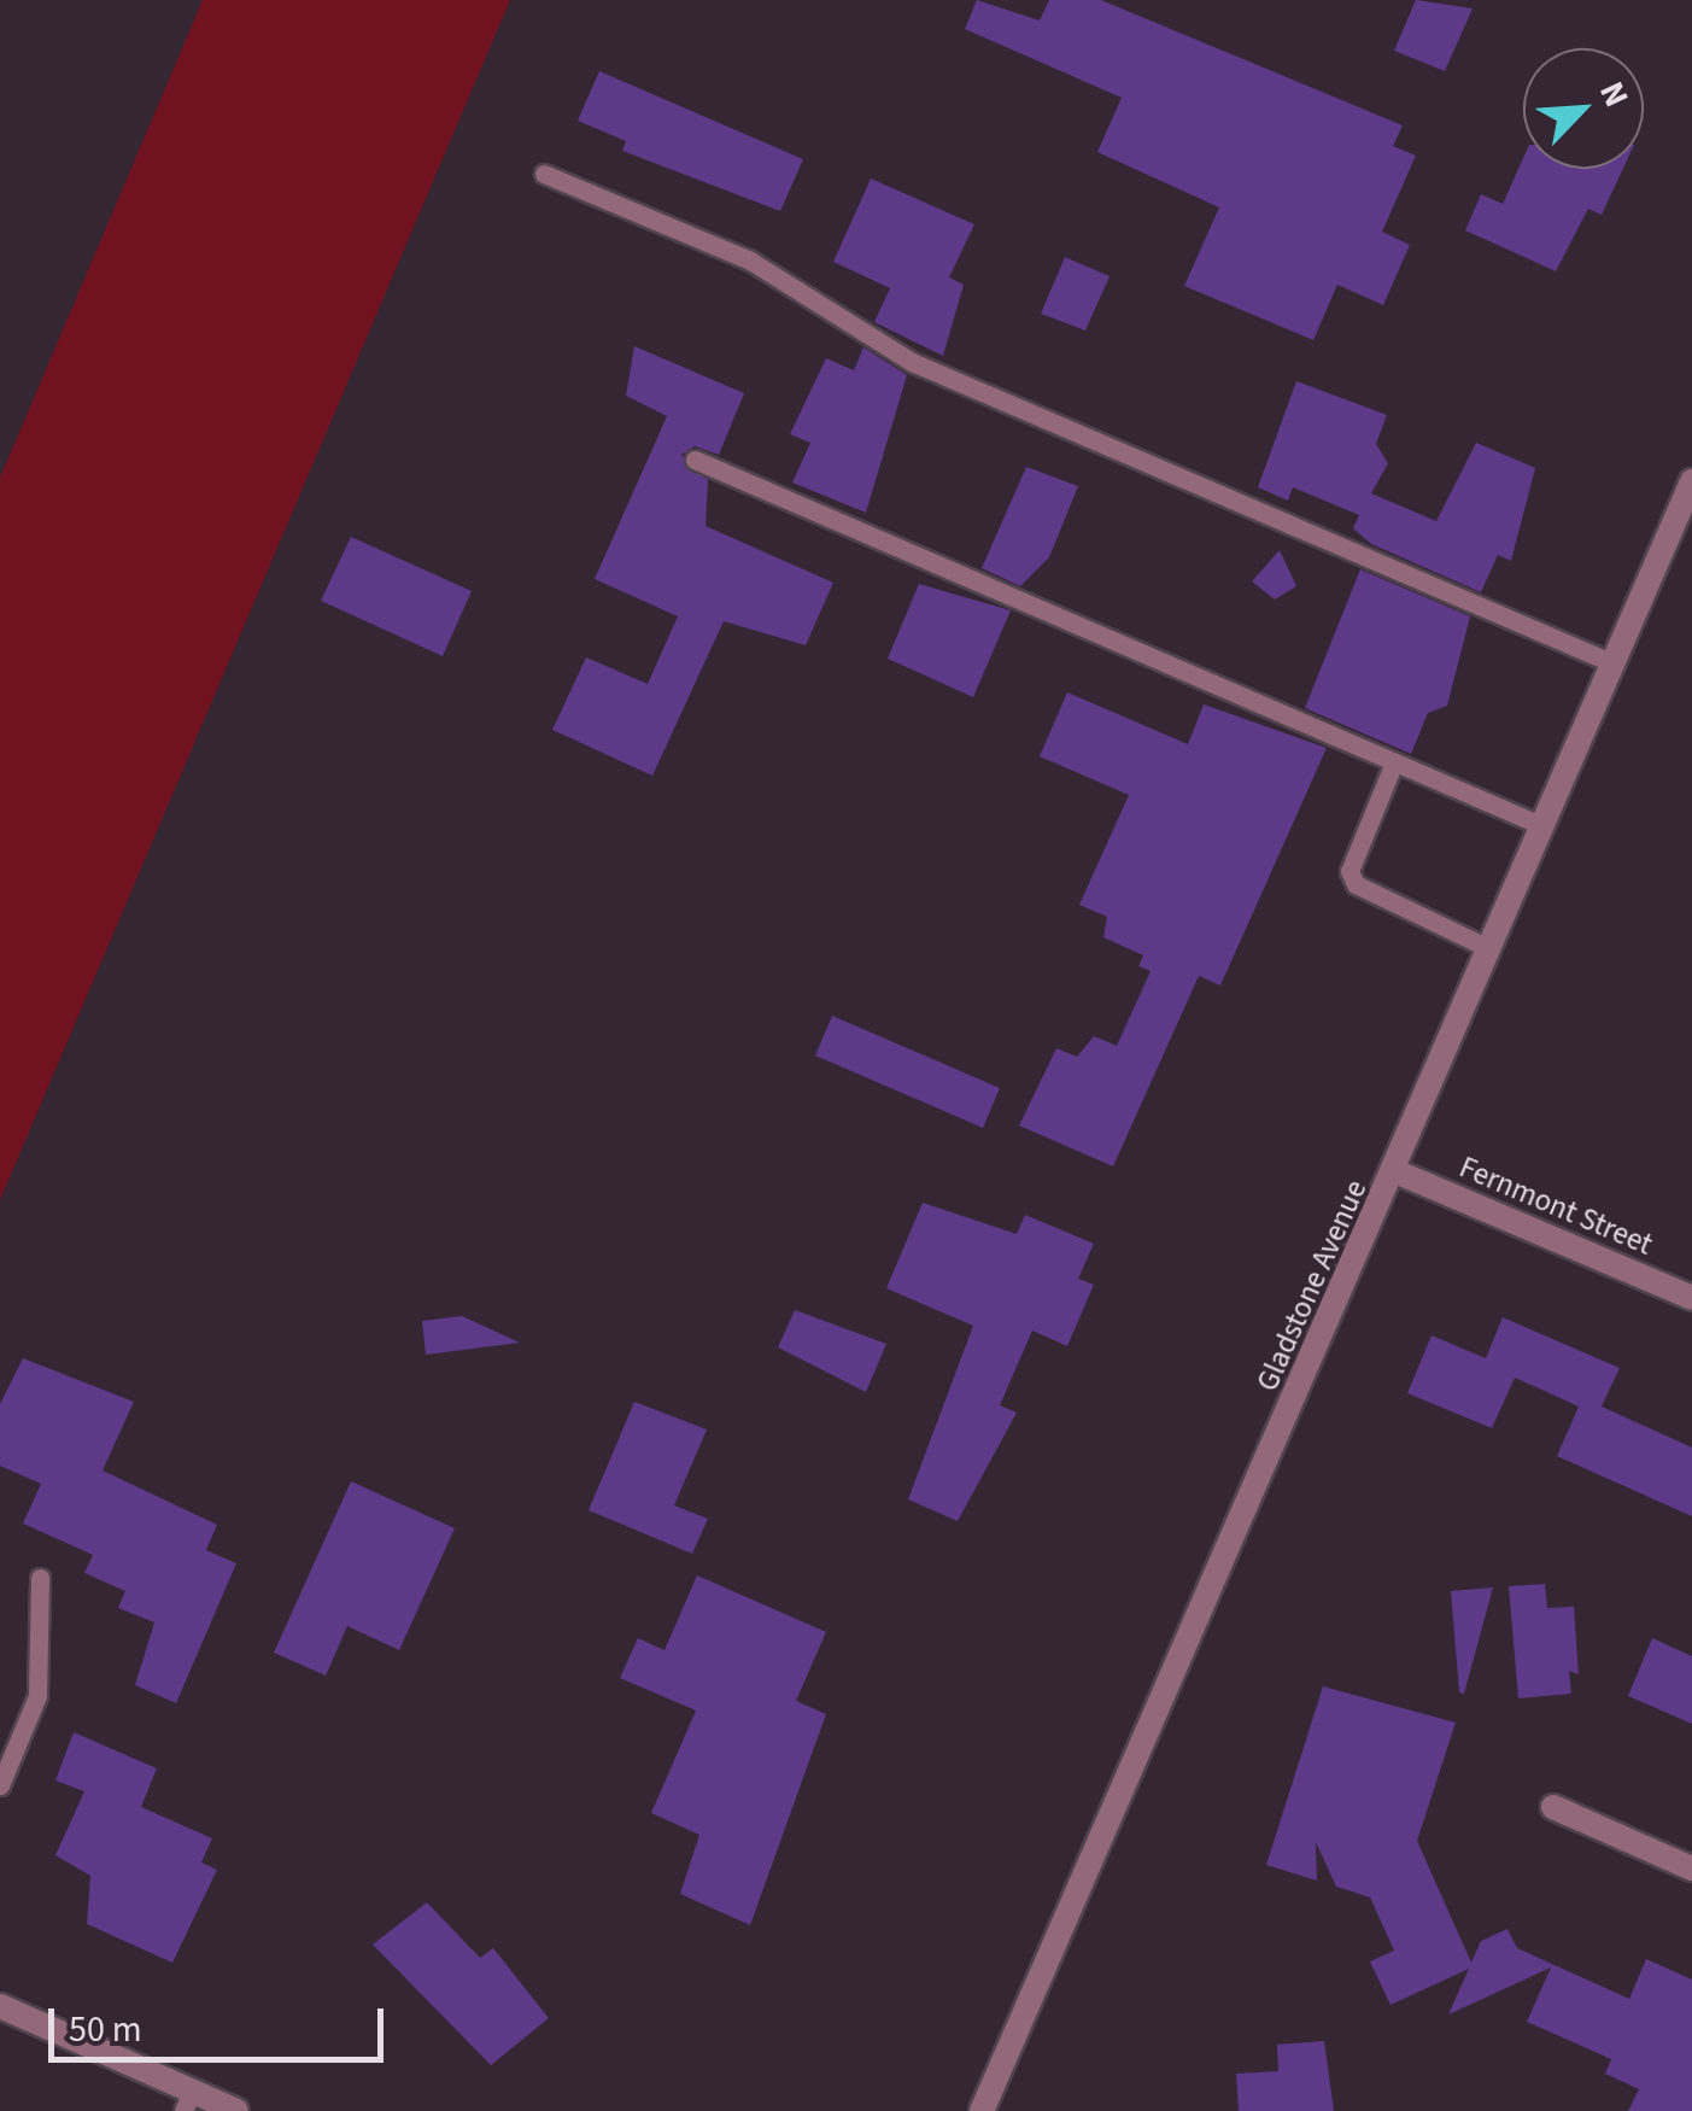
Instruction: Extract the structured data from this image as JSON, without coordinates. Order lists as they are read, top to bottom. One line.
{"streets":{"street":["Fernmont Street","Gladstone Avenue"]},"crossings":[["Fernmont Street","Gladstone Avenue"]],"scale_bar":"50 m","north":"top right"}
